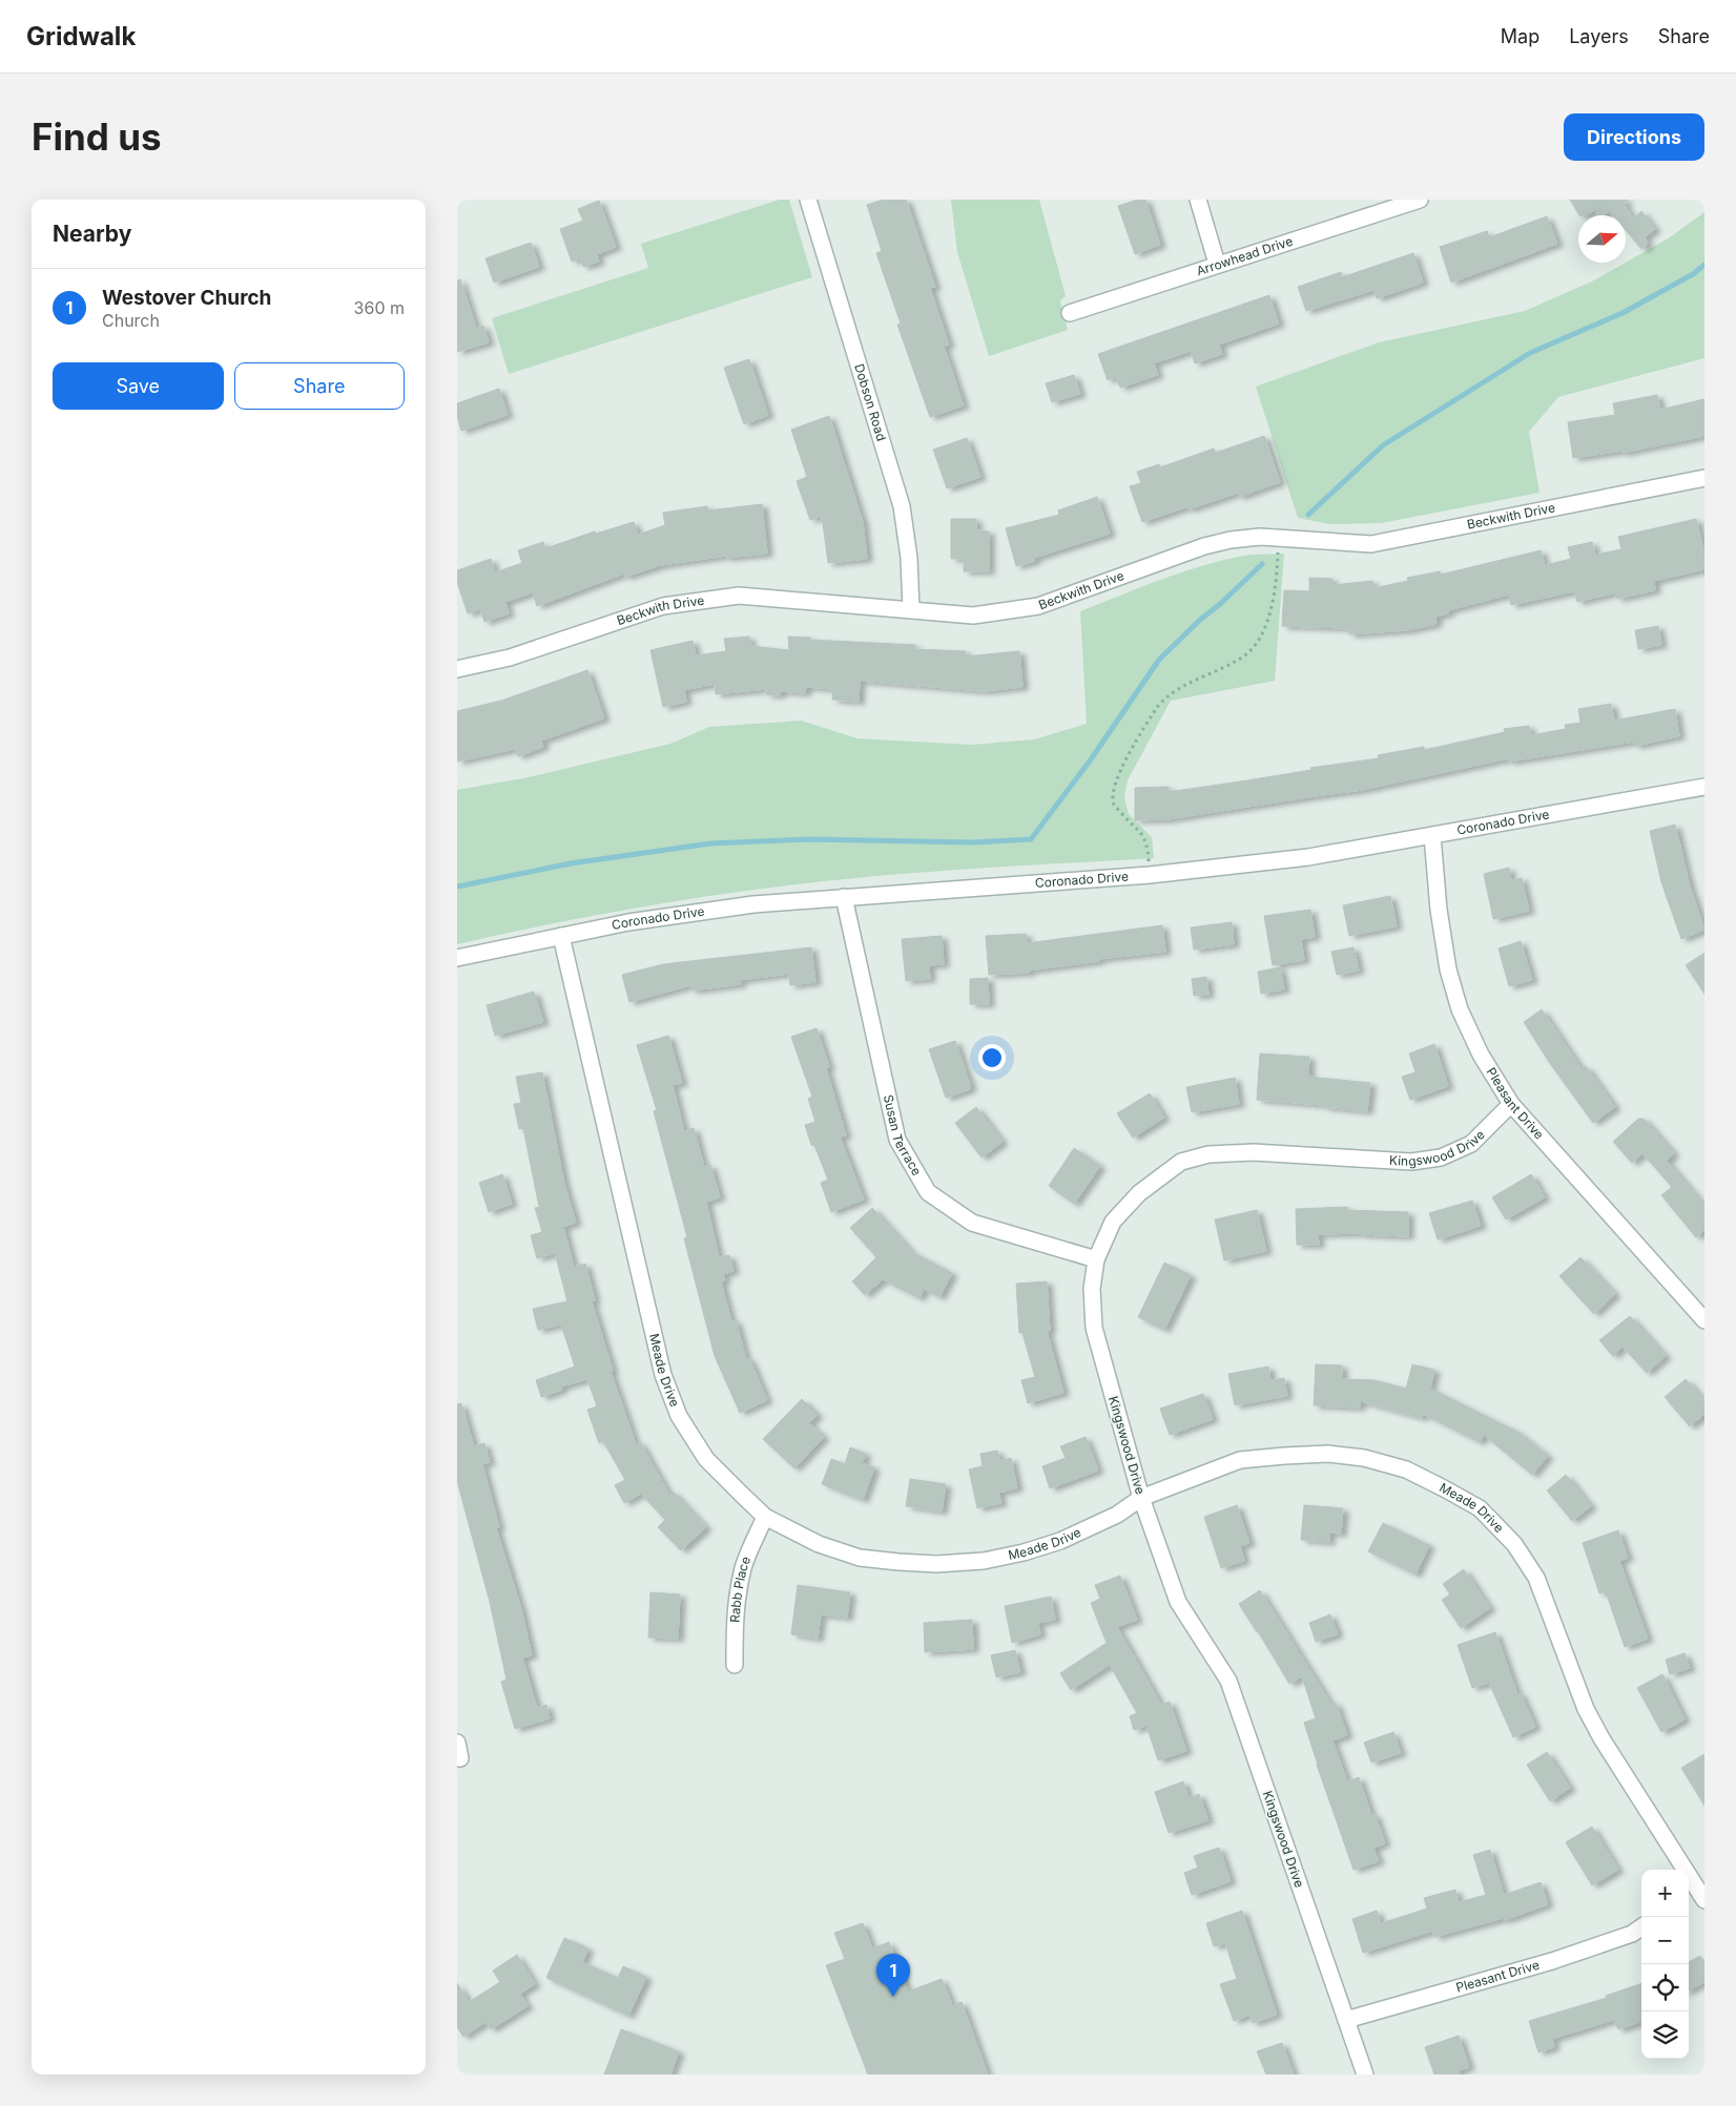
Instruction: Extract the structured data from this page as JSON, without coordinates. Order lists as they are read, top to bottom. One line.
{"streets":{"street":["Arrowhead Drive","Dobson Road","Beckwith Drive","Coronado Drive","Pleasant Drive","Susan Terrace","Kingswood Drive","Meade Drive","Rabb Place"]},"crossings":[["Dobson Road","Beckwith Drive"],["Coronado Drive","Pleasant Drive"],["Coronado Drive","Susan Terrace"],["Coronado Drive","Meade Drive"],["Pleasant Drive","Kingswood Drive"],["Susan Terrace","Kingswood Drive"],["Kingswood Drive","Meade Drive"],["Meade Drive","Rabb Place"]],"north":"right","page":{"header":"Gridwalk","nav":["Map","Layers","Share"],"buttons":["Directions",["Save","Share"]],"title":"Find us","heading":"Nearby","list":[{"mark":"1","name":"Westover Church","note":"Church","value":"360 m"}],"map_buttons":["+","−"],"pins":"1"}}
